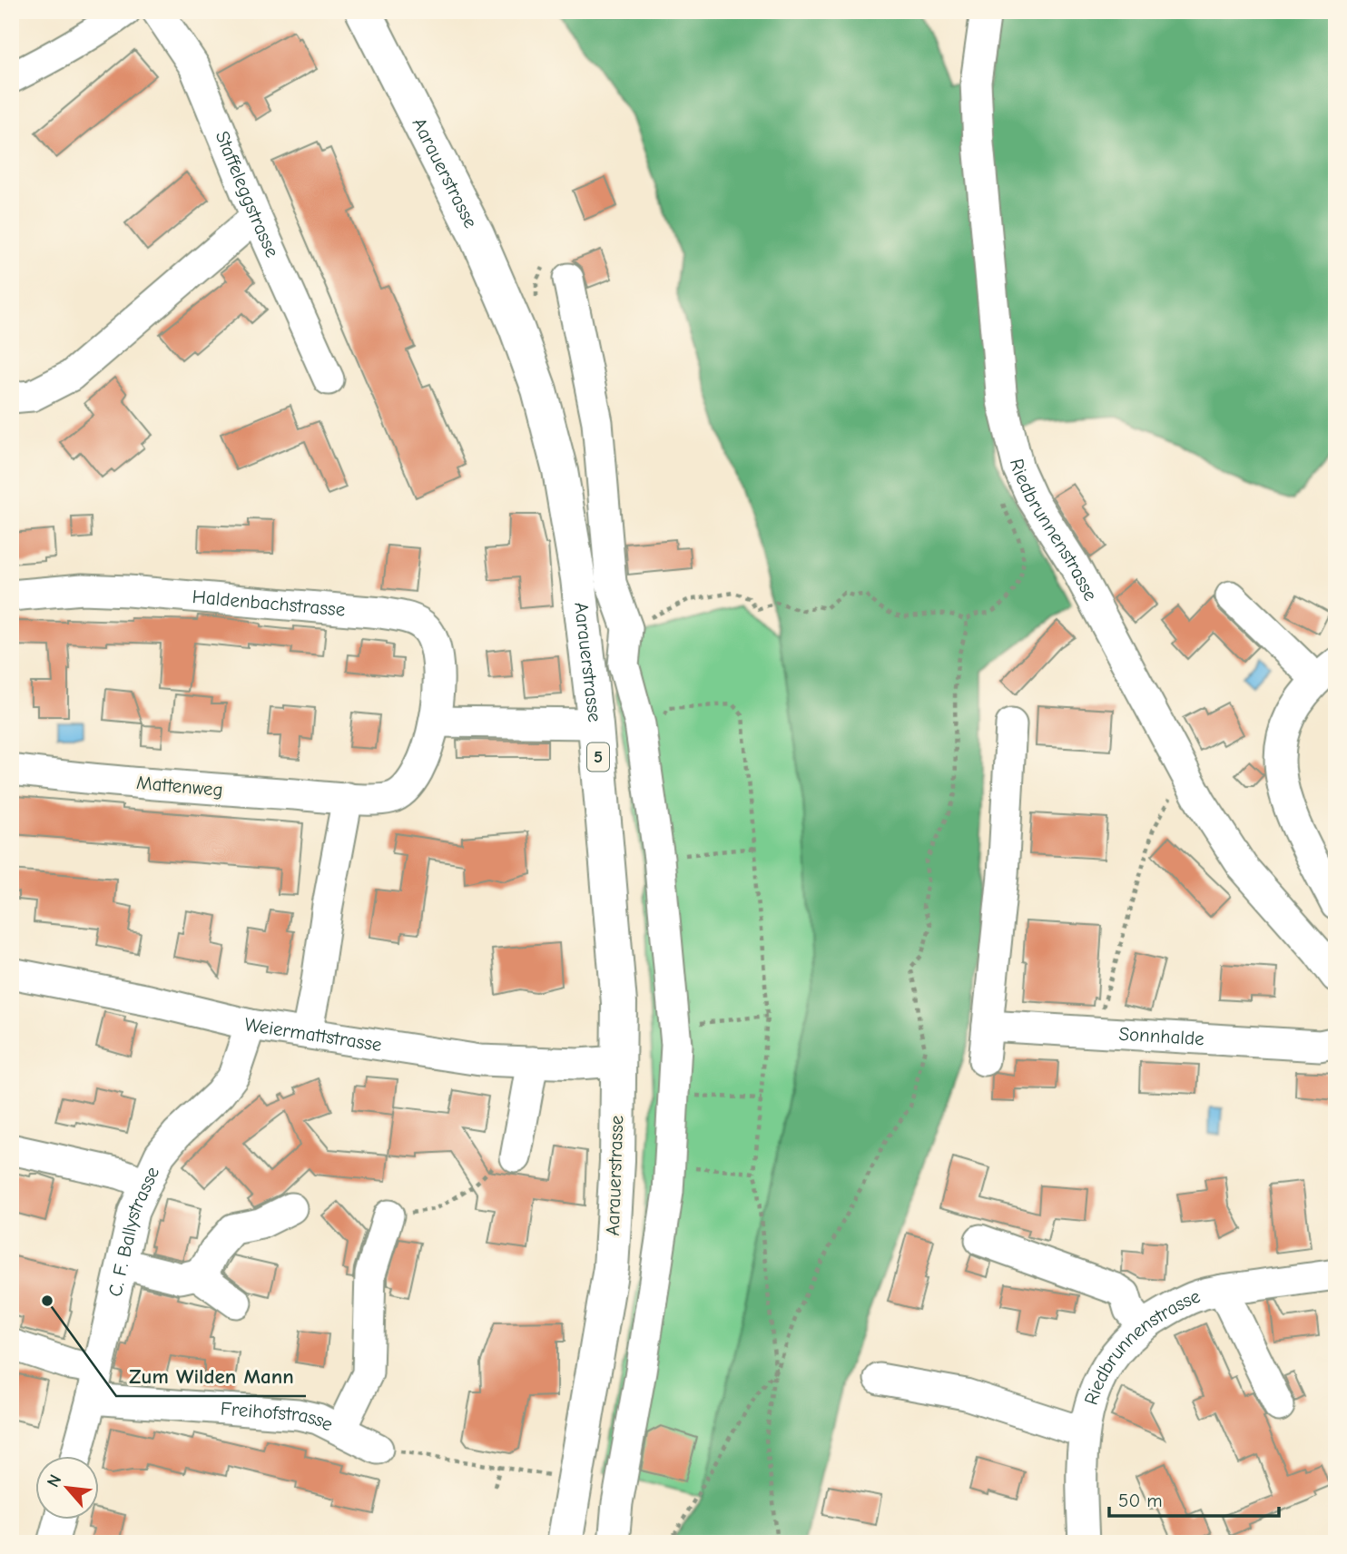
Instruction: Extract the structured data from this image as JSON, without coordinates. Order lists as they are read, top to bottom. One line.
{"streets":{"main road":["Aarauerstrasse","5"],"street":["Staffeleggstrasse","Riedbrunnenstrasse","Haldenbachstrasse","Mattenweg","Weiermattstrasse","Sonnhalde","C. F. Ballystrasse","Freihofstrasse"]},"crossings":[["Aarauerstrasse","Weiermattstrasse"],["Haldenbachstrasse","Mattenweg"],["Weiermattstrasse","C. F. Ballystrasse"],["C. F. Ballystrasse","Freihofstrasse"]],"places":["Zum Wilden Mann"],"scale_bar":"50 m","north":"top left"}
